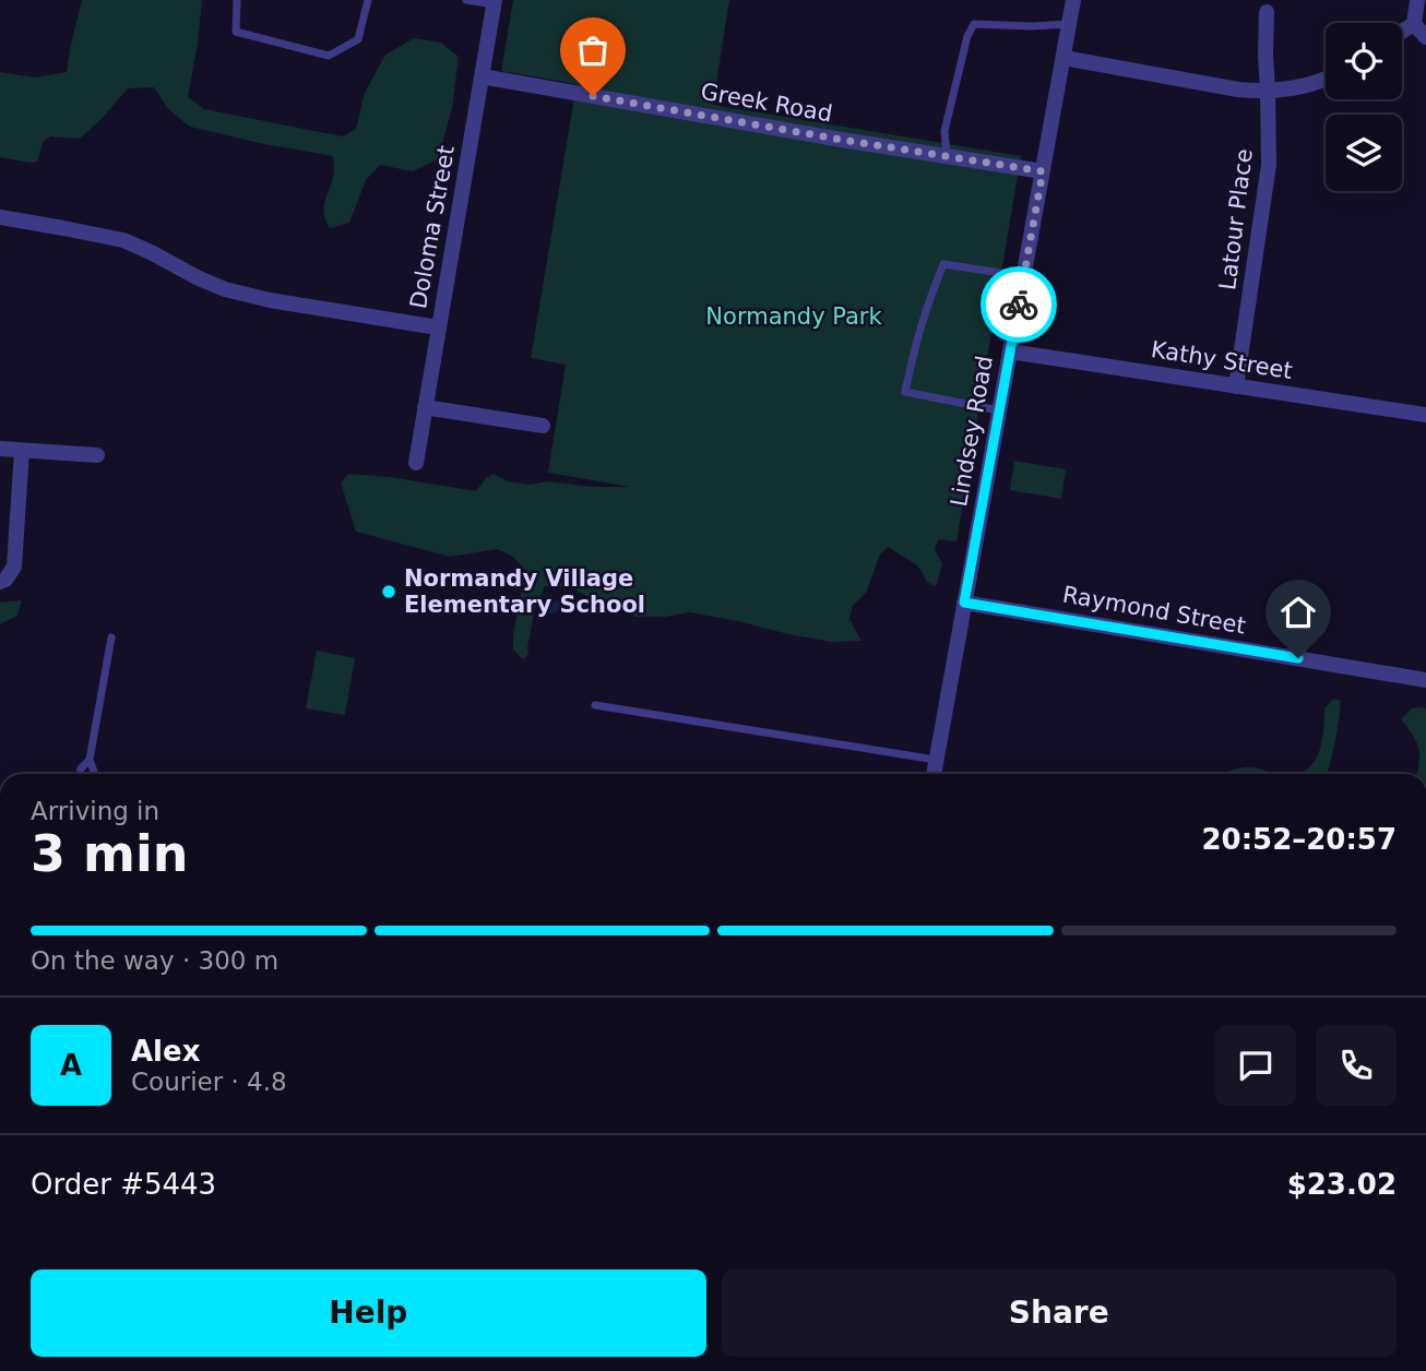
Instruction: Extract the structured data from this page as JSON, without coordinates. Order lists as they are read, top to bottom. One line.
{"streets":{"street":["Greek Road","Latour Place","Doloma Street","Kathy Street","Lindsey Road","Raymond Street"]},"crossings":[["Greek Road","Doloma Street"],["Greek Road","Lindsey Road"],["Latour Place","Kathy Street"],["Kathy Street","Lindsey Road"],["Lindsey Road","Raymond Street"]],"parks":["Normandy Park"],"places":["Normandy Village Elementary School"],"page":{"heading":["3 min","Arriving in","20:52–20:57"],"panel":["Alex","Courier · 4.8","Order #5443","$23.02"],"bar":"On the way · 300 m","round":"A","buttons":["Help","Share"]}}
